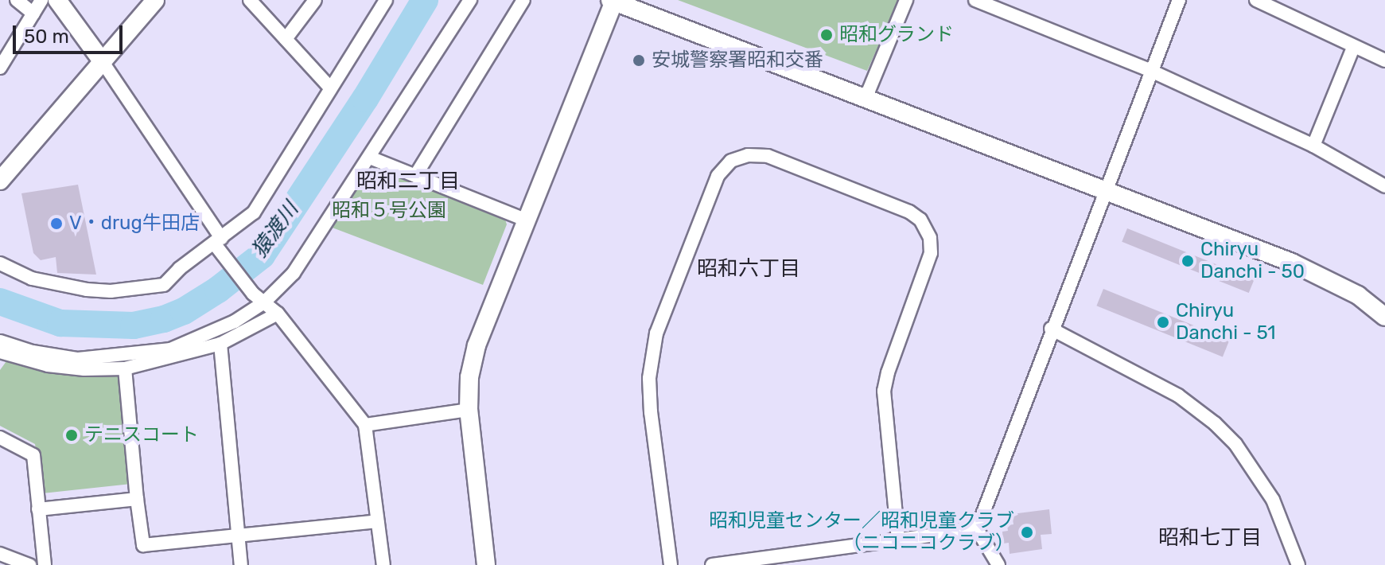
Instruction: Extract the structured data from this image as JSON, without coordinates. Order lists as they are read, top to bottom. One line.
{"districts":["昭和二丁目","昭和六丁目","昭和七丁目"],"water":["猿渡川"],"parks":["昭和５号公園"],"places":["昭和グランド","安城警察署昭和交番","V・drug牛田店","Chiryu Danchi - 50","Chiryu Danchi - 51","テニスコート","昭和児童センター／昭和児童クラブ （ニコニコクラブ）"],"scale_bar":"50 m"}
